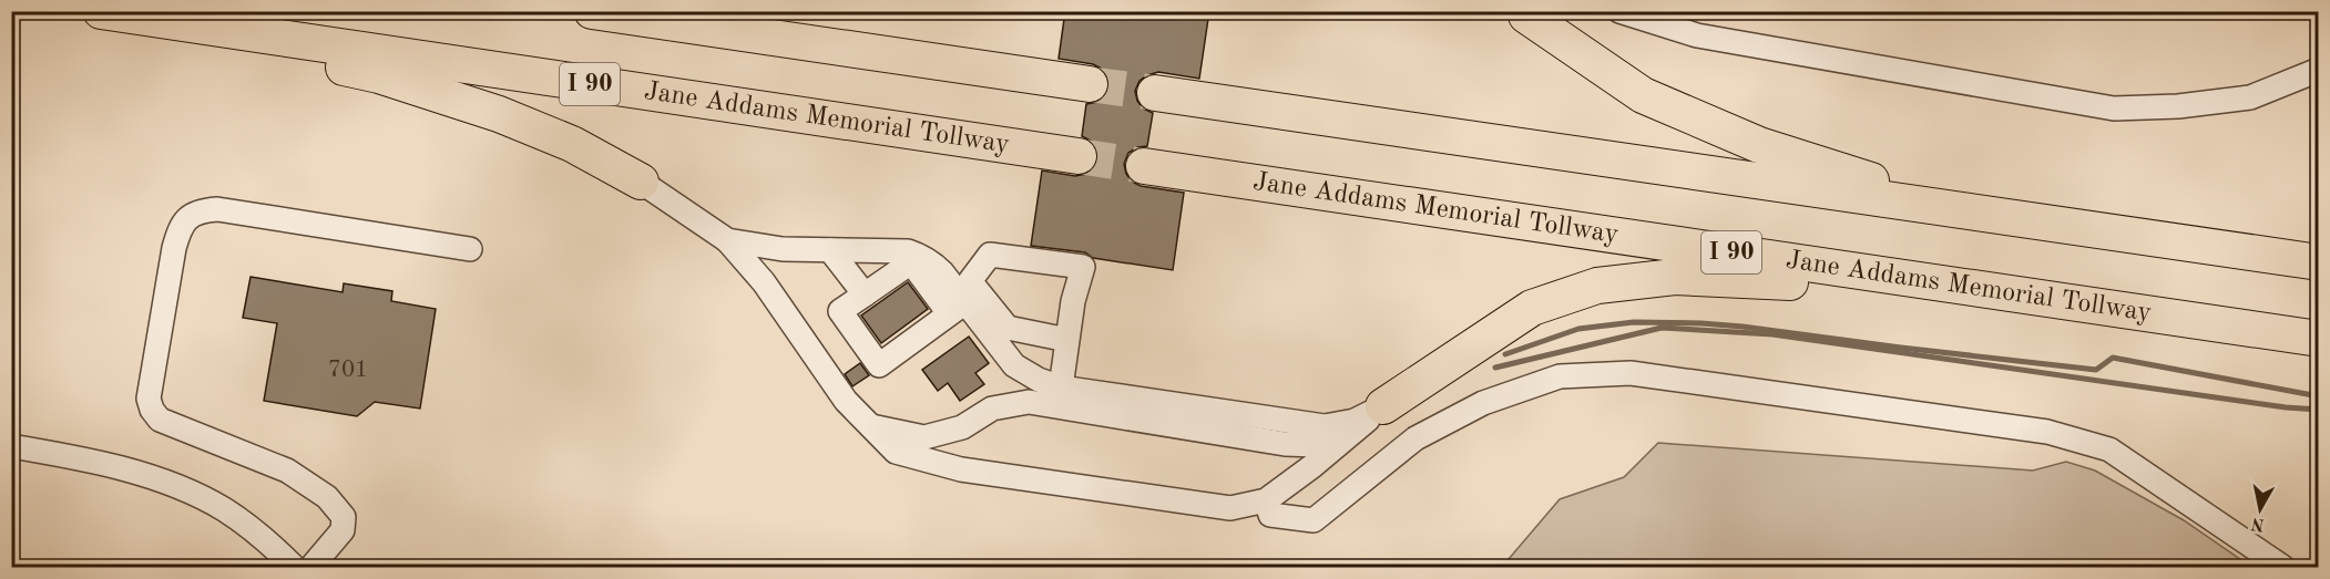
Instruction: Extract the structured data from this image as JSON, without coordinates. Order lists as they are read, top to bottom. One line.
{"streets":{"highway":["I 90","Jane Addams Memorial Tollway"]},"house_numbers":["701"],"north":"bottom"}
